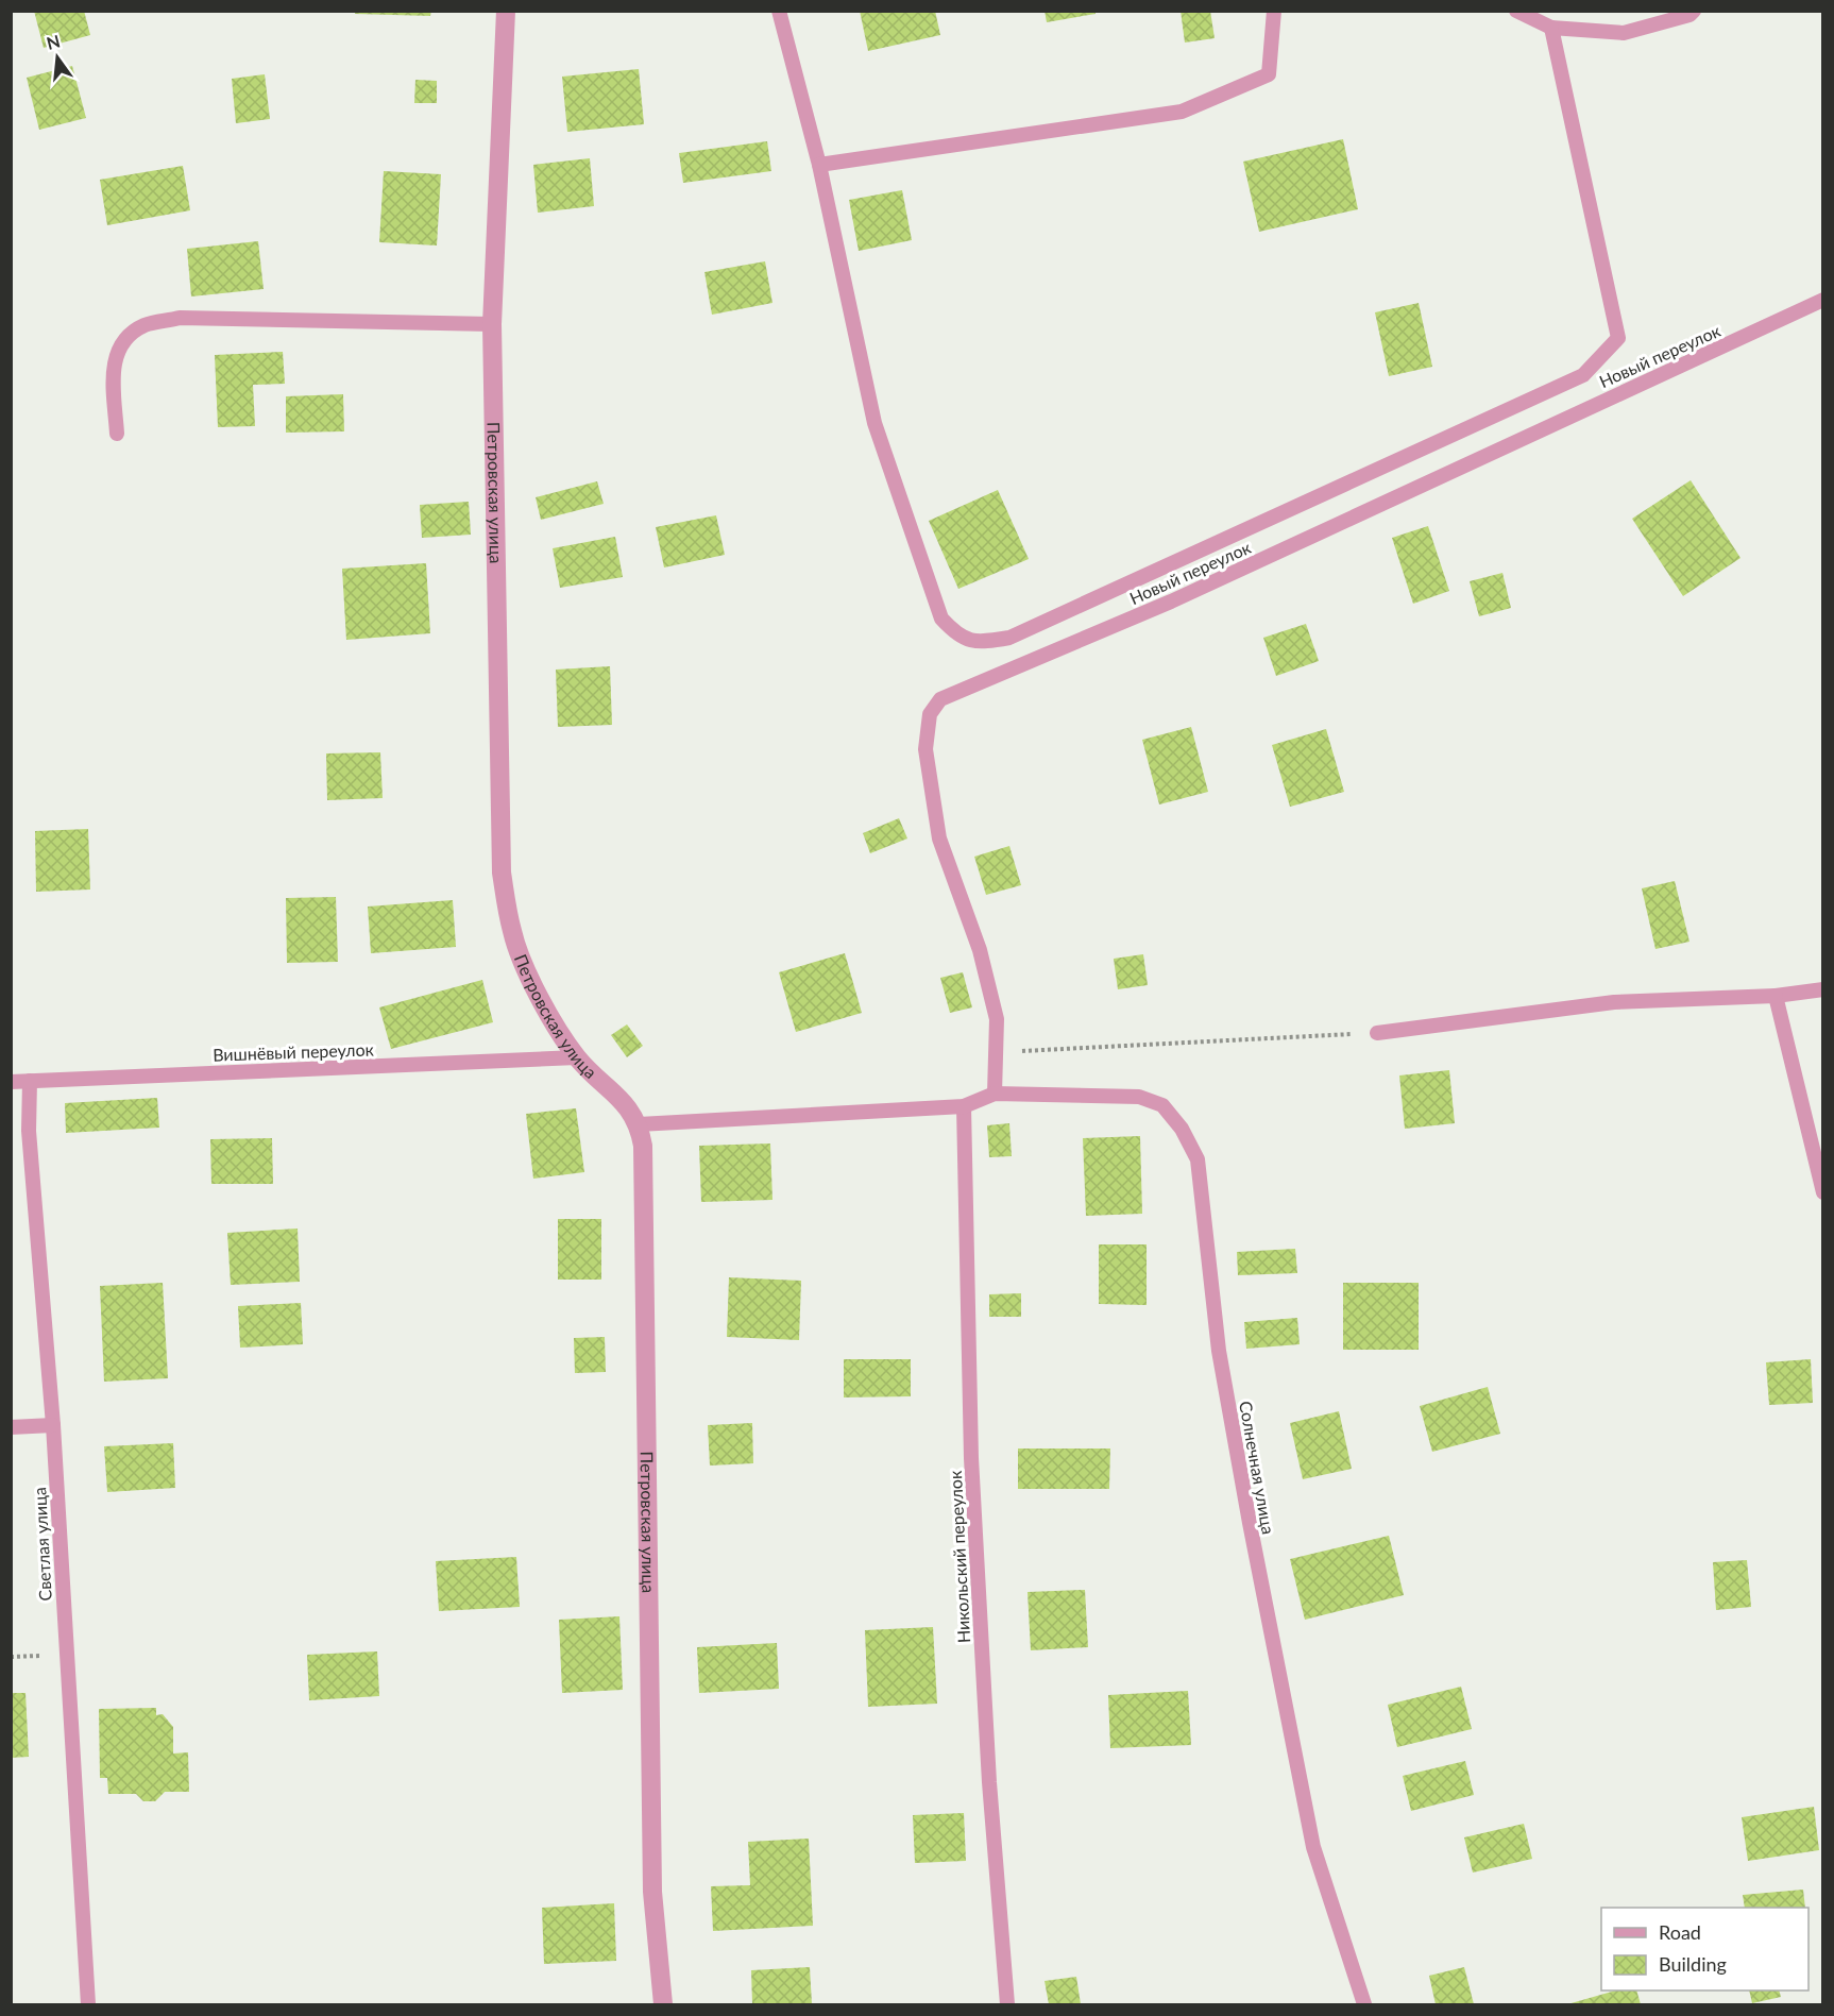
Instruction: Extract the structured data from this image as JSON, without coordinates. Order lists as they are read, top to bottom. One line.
{"streets":{"street":["Петровская улица"],"lane":["Новый переулок","Вишнёвый переулок","Солнечная улица","Светлая улица","Никольский переулок"]},"crossings":[["Новый переулок","Солнечная улица"],["Петровская улица","Вишнёвый переулок"],["Вишнёвый переулок","Светлая улица"]],"legend":["Road","Building"],"north":"top"}
